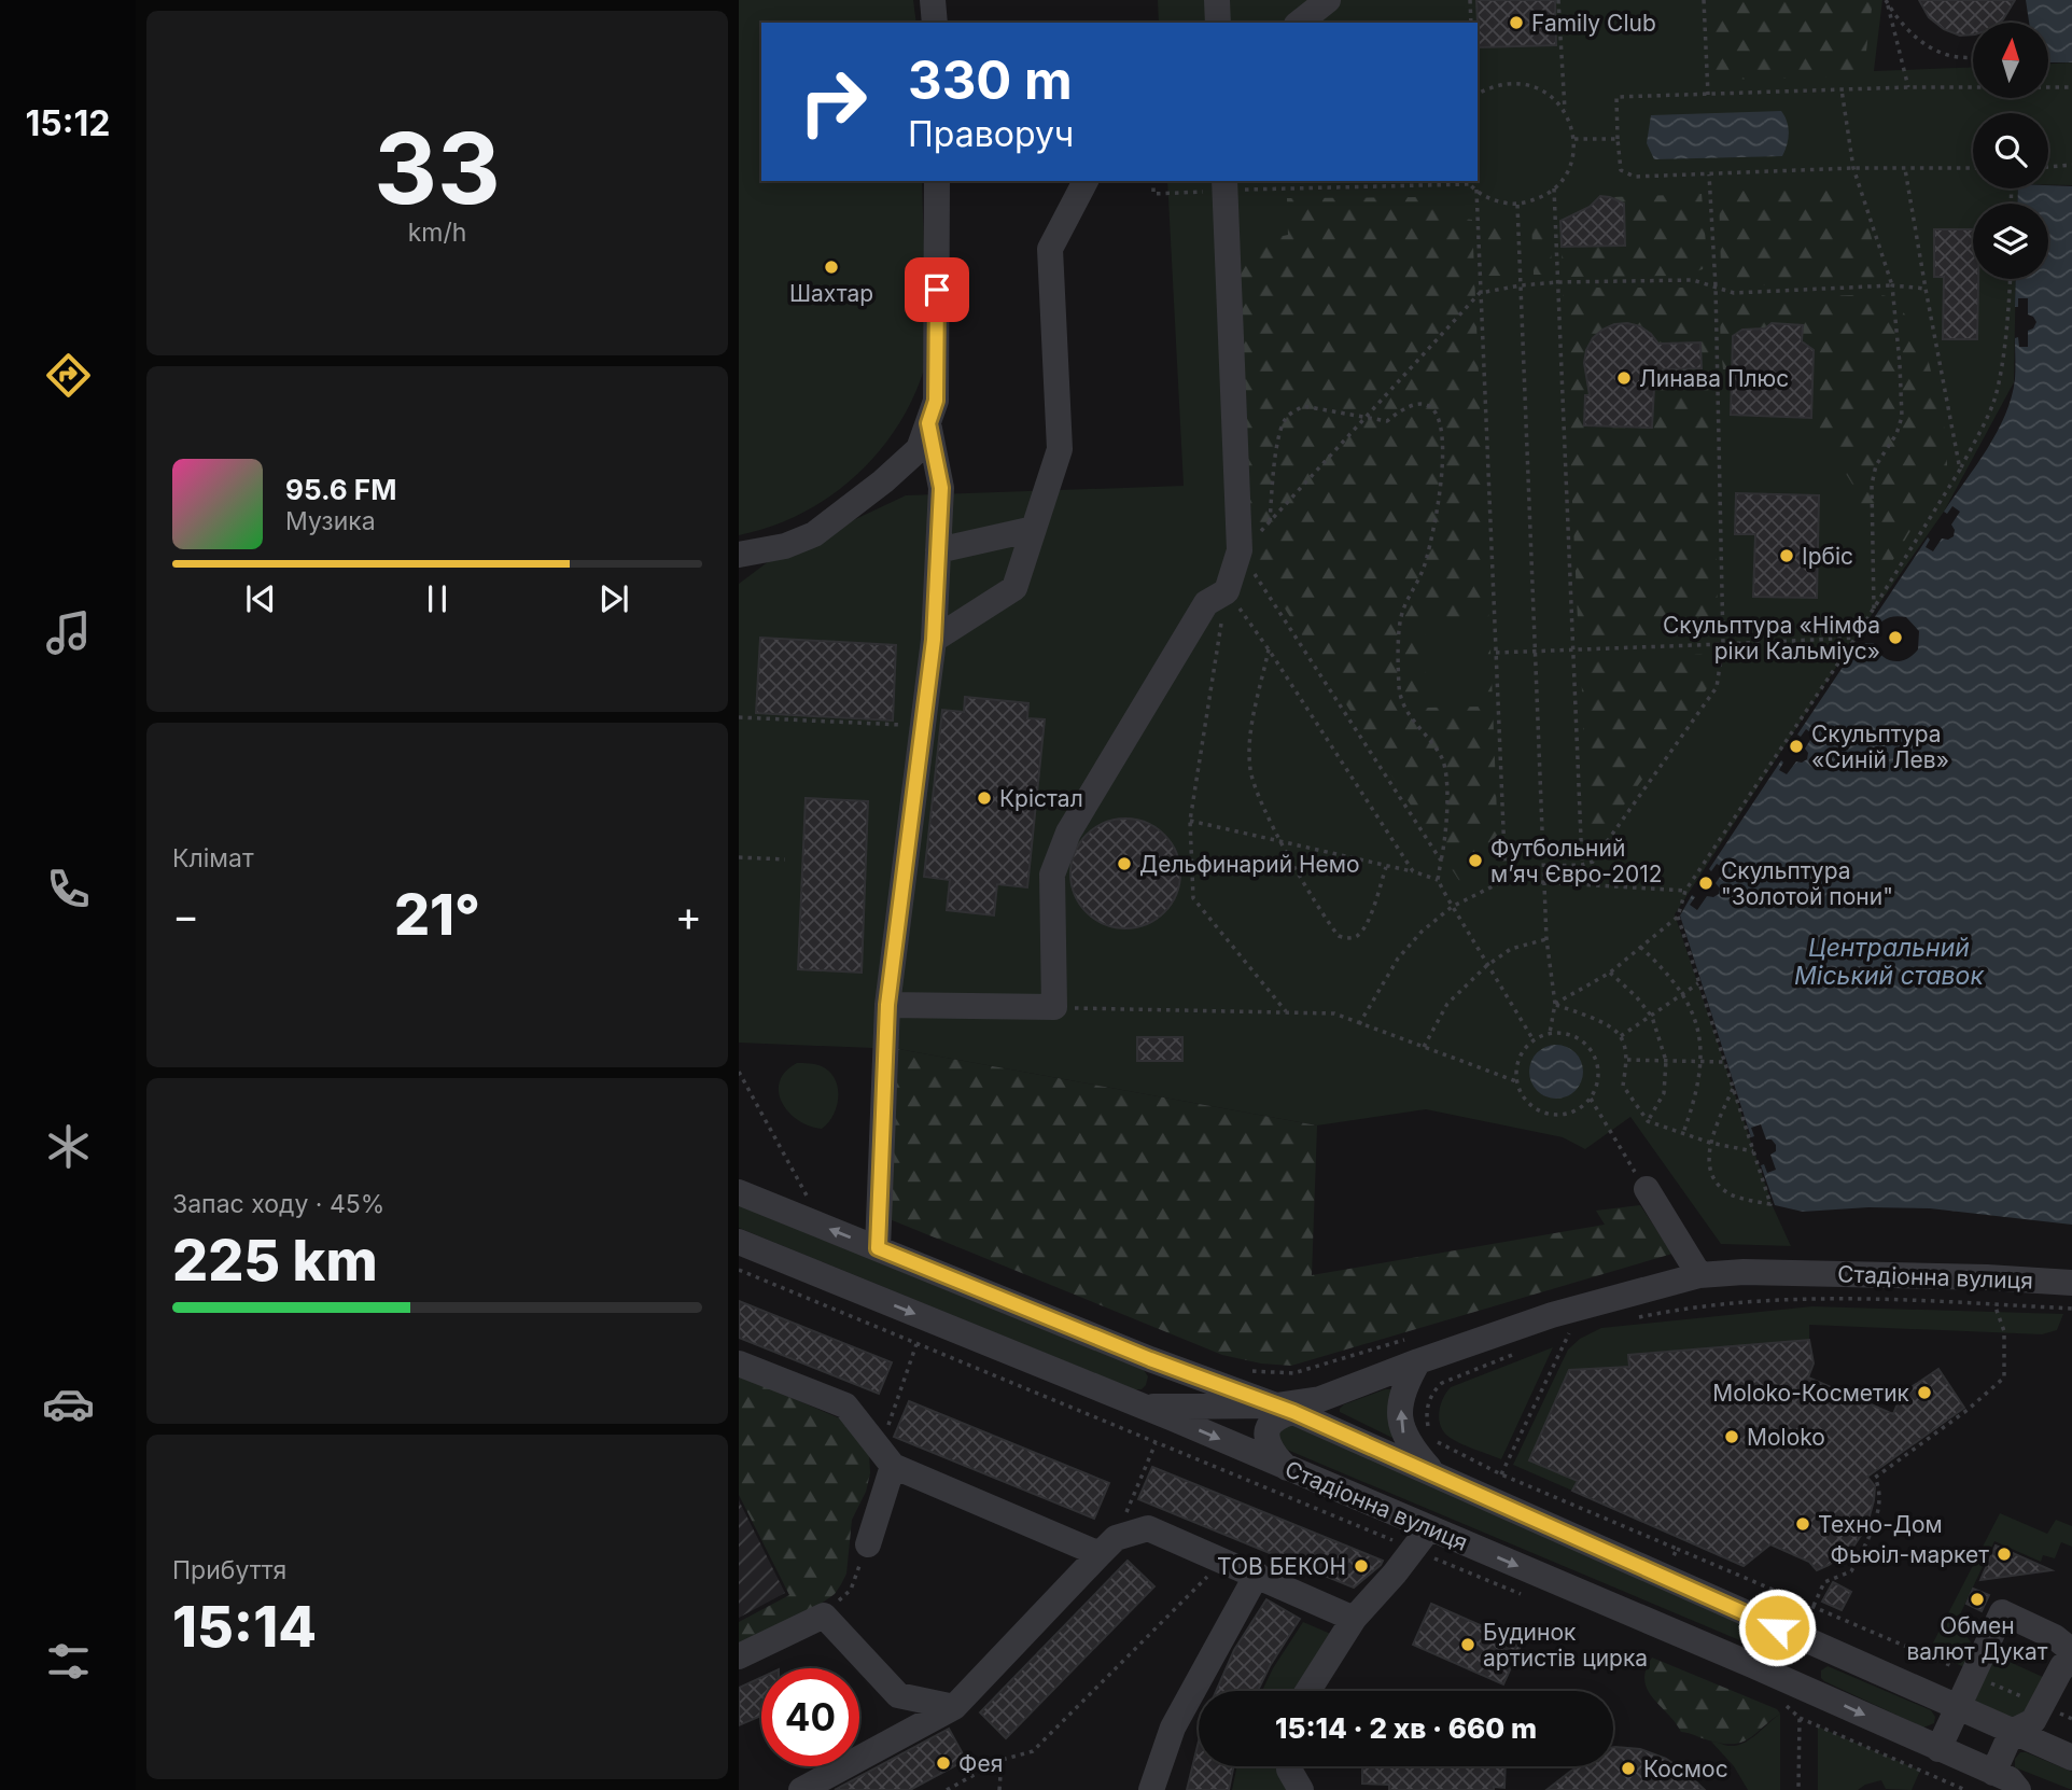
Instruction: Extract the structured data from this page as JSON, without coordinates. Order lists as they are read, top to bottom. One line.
{"streets":{"street":["Стадіонна вулиця"]},"water":["Центральний Міський ставок"],"places":["Family Club","Шахтар","Линава Плюс","Ірбіс","Скульптура «Німфа ріки Кальміус»","Скульптура «Синій Лев»","Крістал","Футбольний мʼяч Євро-2012","Дельфинарий Немо","Скульптура \"Золотой пони\"","Moloko-Косметик","Moloko","Техно-Дом","Фьюіл-маркет","ТОВ БЕКОН","Обмен валют Дукат","Будинок артистів цирка","Фея","Космос"],"north":"top","page":{"tabs":"15:12","tile":[["33","km/h"],"Клімат",["Запас ходу · 45%","225 km"],["Прибуття","15:14"]],"turn":["330 m","Праворуч"],"song":["95.6 FM","Музика"],"heat":["−","21°","+"],"limit":"40","trip":"15:14 · 2 хв · 660 m"}}
